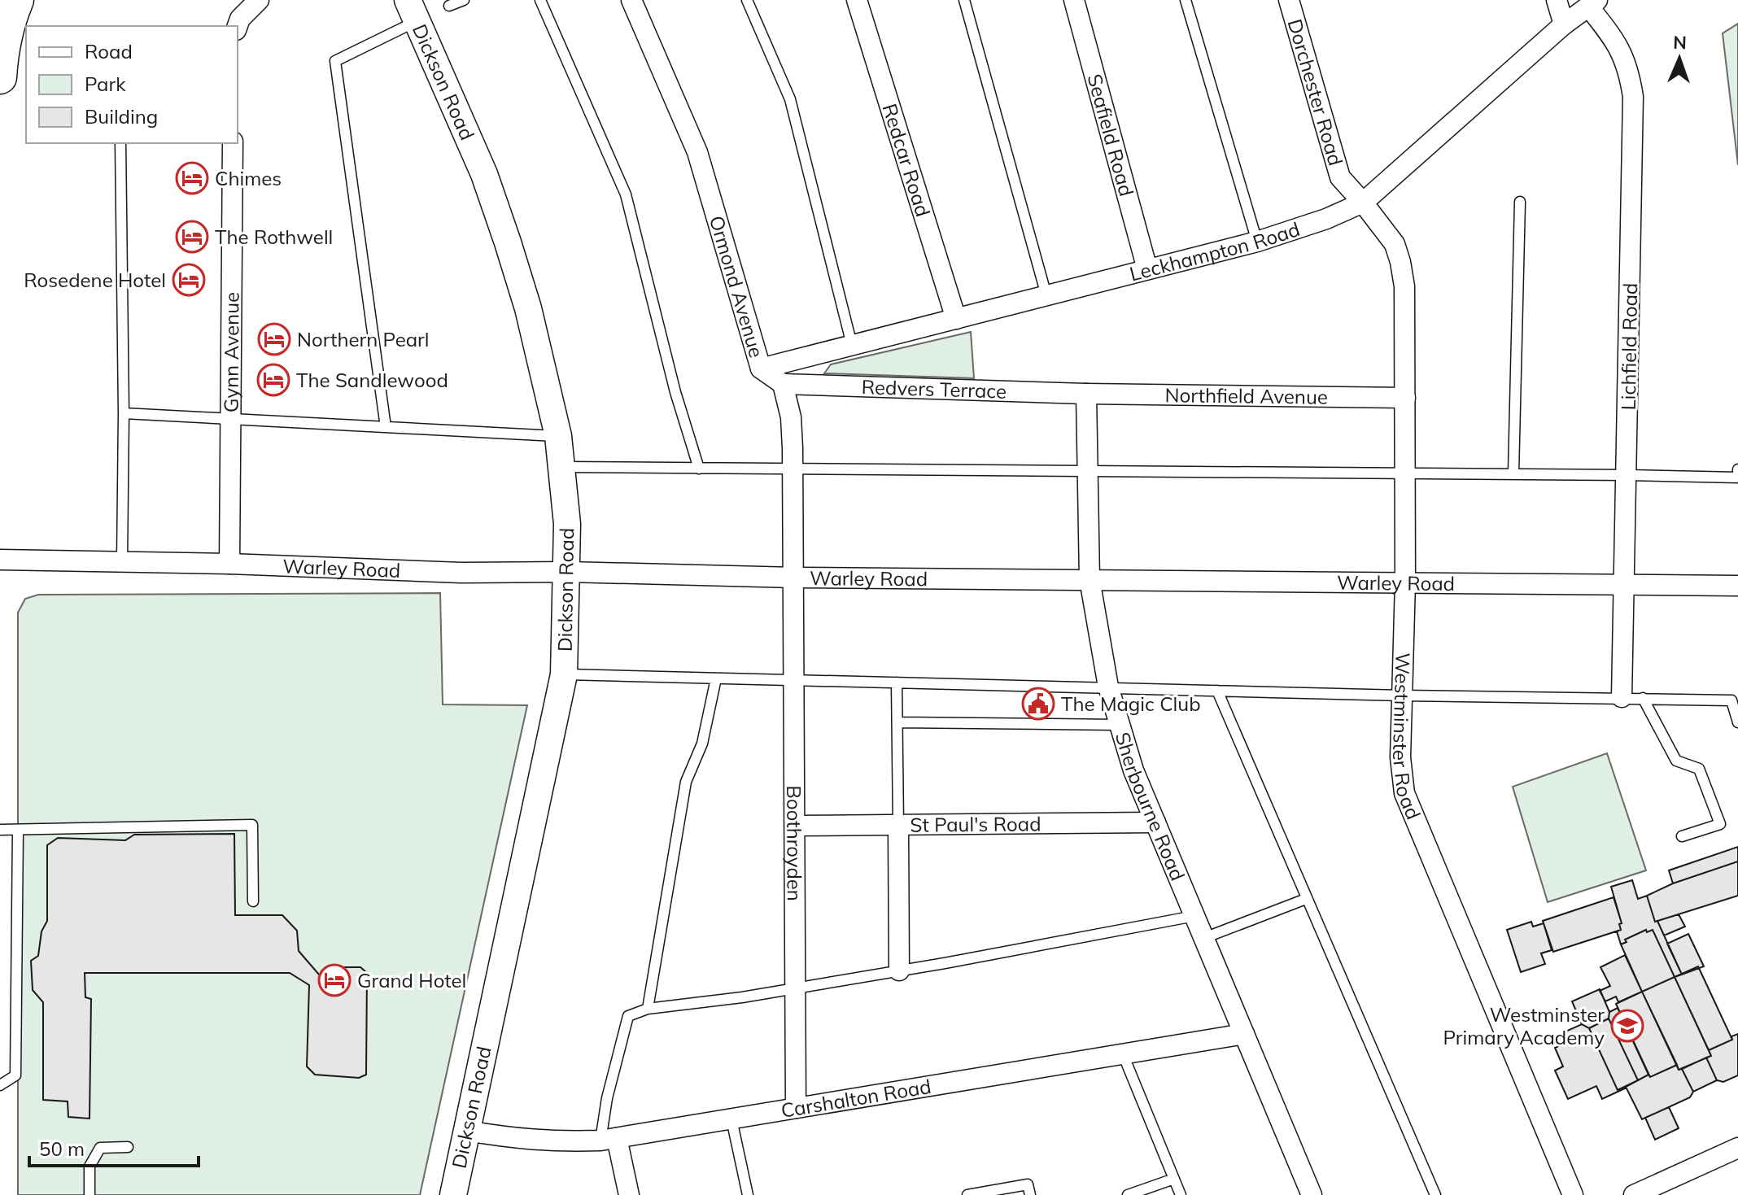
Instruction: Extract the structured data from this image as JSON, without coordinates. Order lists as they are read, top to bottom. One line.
{"streets":{"street":["Dickson Road","Dorchester Road","Seafield Road","Redcar Road","Leckhampton Road","Ormond Avenue","Lichfield Road","Gynn Avenue","Redvers Terrace","Northfield Avenue","Warley Road","Westminster Road","Sherbourne Road","St Paul's Road","Boothroyden","Carshalton Road"]},"crossings":[["Dickson Road","Warley Road"],["Dickson Road","Carshalton Road"],["Dorchester Road","Leckhampton Road"],["Dorchester Road","Westminster Road"],["Seafield Road","Leckhampton Road"],["Redcar Road","Leckhampton Road"],["Leckhampton Road","Ormond Avenue"],["Leckhampton Road","Lichfield Road"],["Ormond Avenue","Redvers Terrace"],["Lichfield Road","Warley Road"],["Gynn Avenue","Warley Road"],["Redvers Terrace","Northfield Avenue"],["Redvers Terrace","Sherbourne Road"],["Northfield Avenue","Westminster Road"],["Northfield Avenue","Sherbourne Road"],["Warley Road","Westminster Road"],["Warley Road","Sherbourne Road"],["Warley Road","Boothroyden"],["Sherbourne Road","St Paul's Road"],["Sherbourne Road","Carshalton Road"],["St Paul's Road","Boothroyden"],["Boothroyden","Carshalton Road"]],"places":{"hotel":["Chimes","The Rothwell","Rosedene Hotel","Northern Pearl","The Sandlewood","Grand Hotel"],"public building":["The Magic Club"],"school or university":["Westminster Primary Academy"]},"legend":["Road","Park","Building"],"scale_bar":"50 m","north":"top"}
